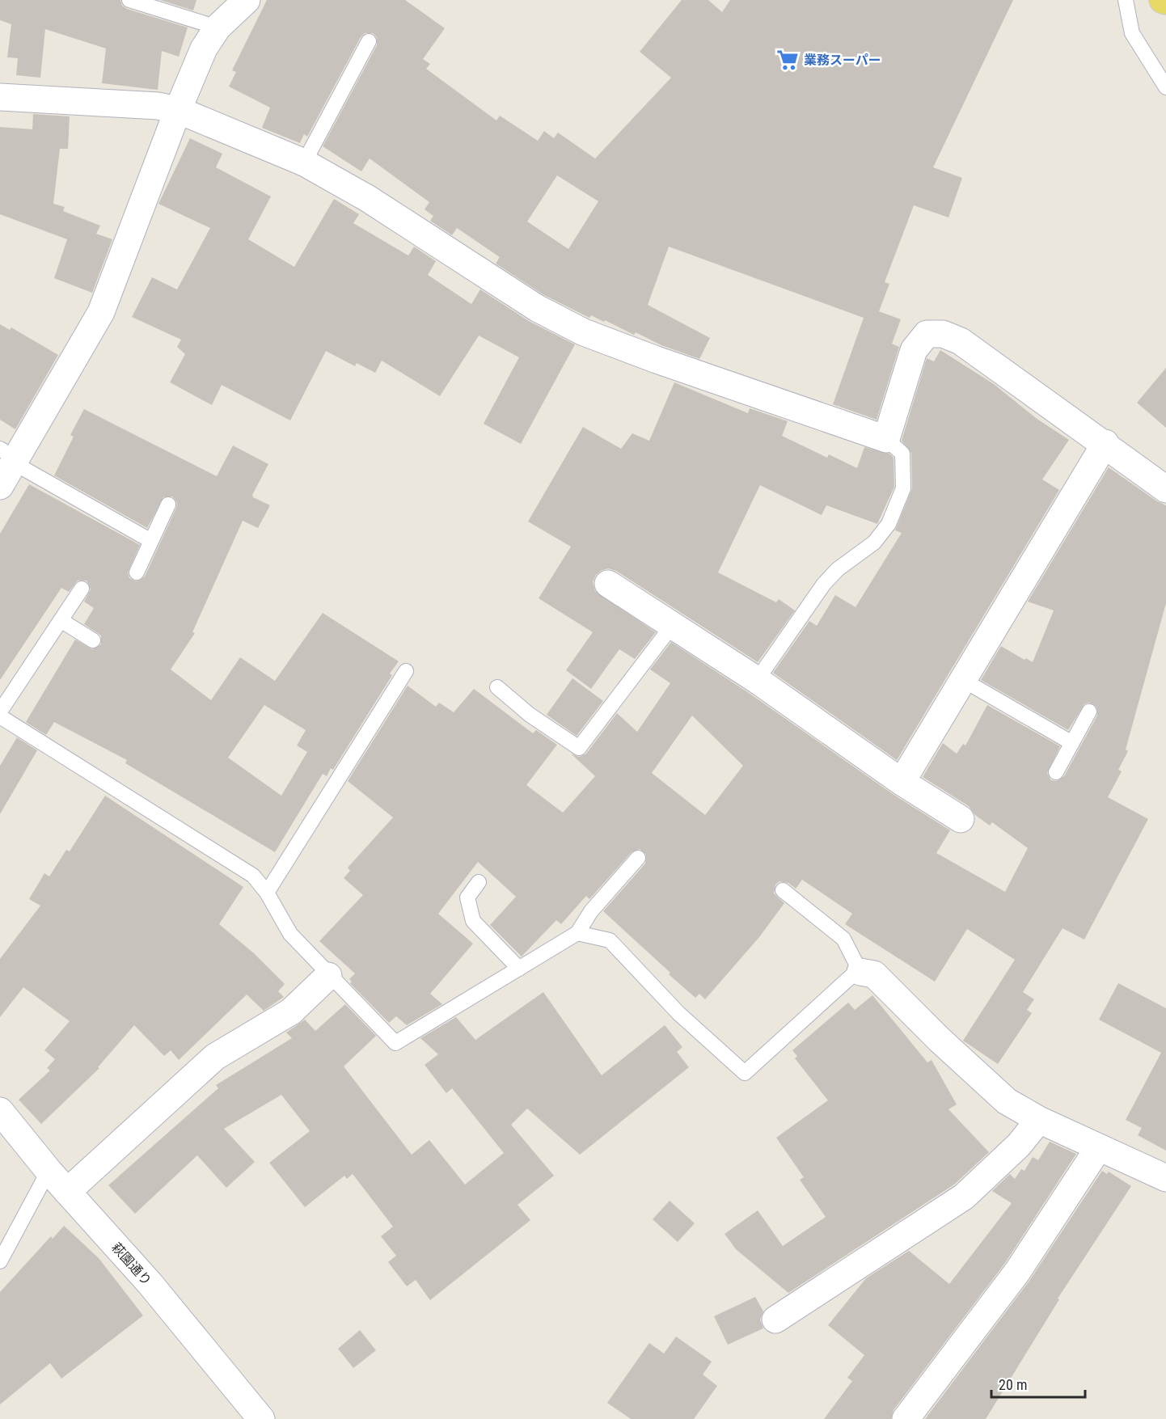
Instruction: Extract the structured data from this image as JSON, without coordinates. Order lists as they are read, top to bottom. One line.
{"streets":{"street":["萩園通り"]},"places":{"supermarket":["業務スーパー"]},"scale_bar":"20 m"}
